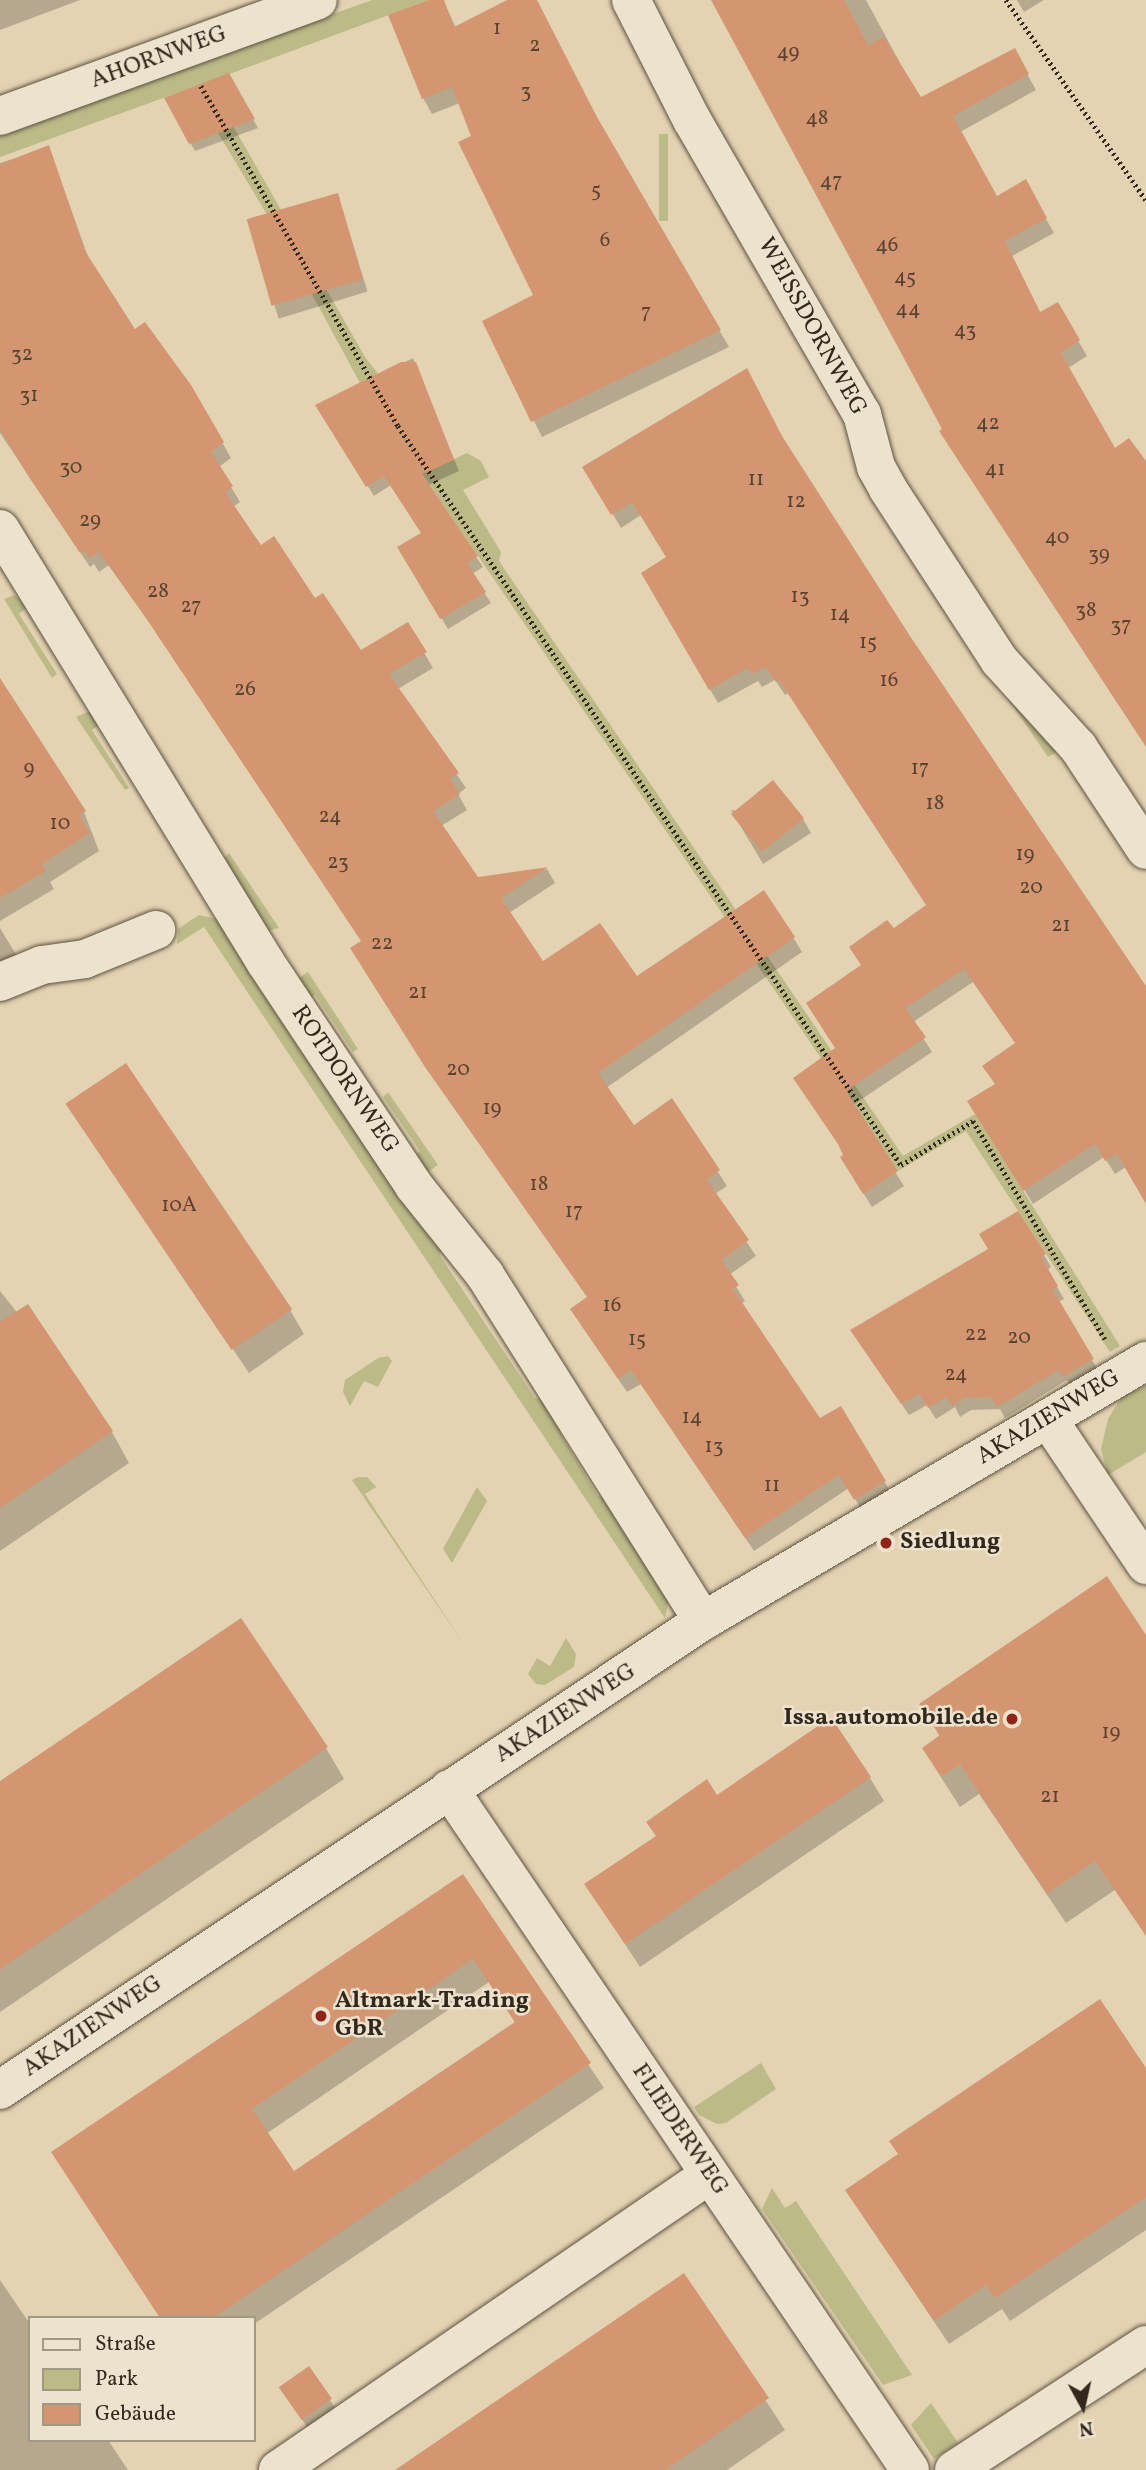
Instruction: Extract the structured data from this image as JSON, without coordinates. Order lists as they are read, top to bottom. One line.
{"streets":{"street":["AHORNWEG","WEISSDORNWEG","ROTDORNWEG","AKAZIENWEG","FLIEDERWEG"]},"crossings":[["ROTDORNWEG","AKAZIENWEG"],["AKAZIENWEG","FLIEDERWEG"]],"places":["Siedlung","Issa.automobile.de","Altmark-Trading GbR"],"house_numbers":["1","2","49","3","48","47","5","6","46","45","44","7","43","32","31","42","30","41","11","12","29","40","39","28","13","27","38","14","37","15","16","26","9","17","18","24","10","19","23","20","21","22","21","20","19","18","10A","17","16","22","20","15","24","14","13","11","19","21"],"legend":["Straße","Park","Gebäude"],"north":"bottom"}
